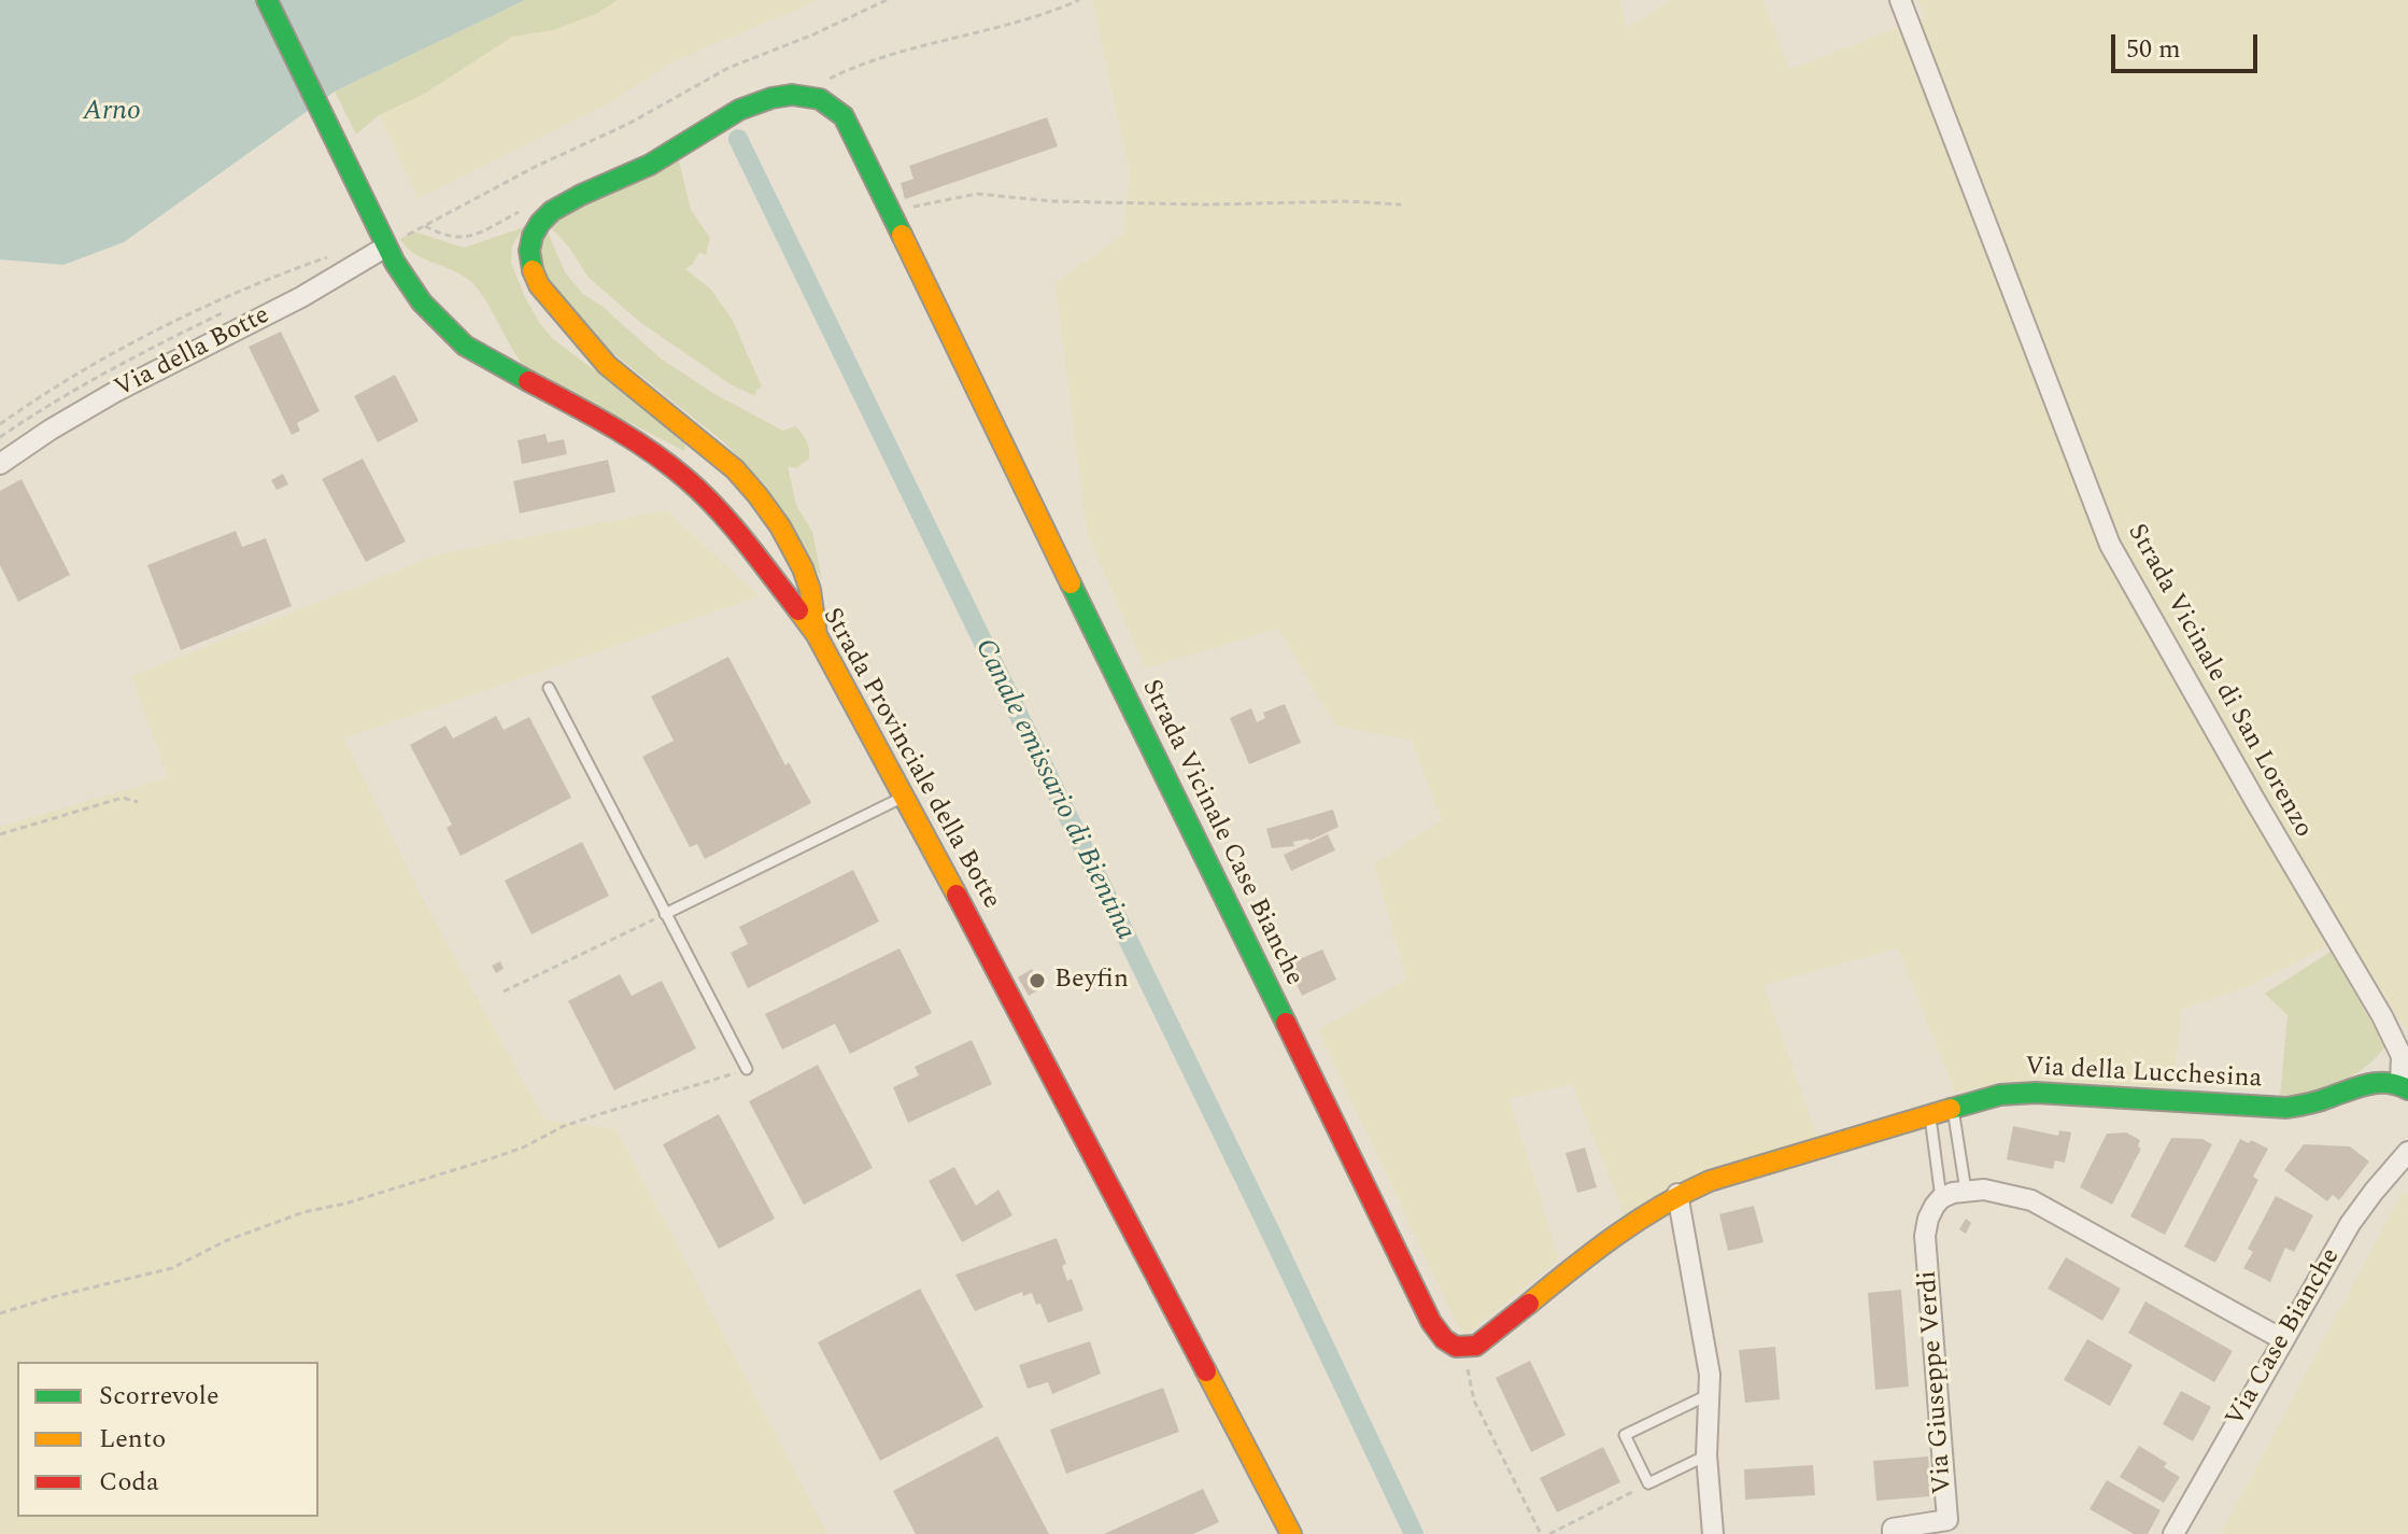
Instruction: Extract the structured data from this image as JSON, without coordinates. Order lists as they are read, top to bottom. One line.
{"streets":{"street":["Via della Botte","Strada Vicinale di San Lorenzo","Strada Provinciale della Botte","Strada Vicinale Case Bianche","Via della Lucchesina","Via Case Bianche","Via Giuseppe Verdi"]},"crossings":[["Via della Botte","Strada Provinciale della Botte"],["Strada Vicinale di San Lorenzo","Via della Lucchesina"]],"water":["Arno","Canale emissario di Bientina"],"places":["Beyfin"],"legend":["Scorrevole","Lento","Coda"],"scale_bar":"50 m"}
